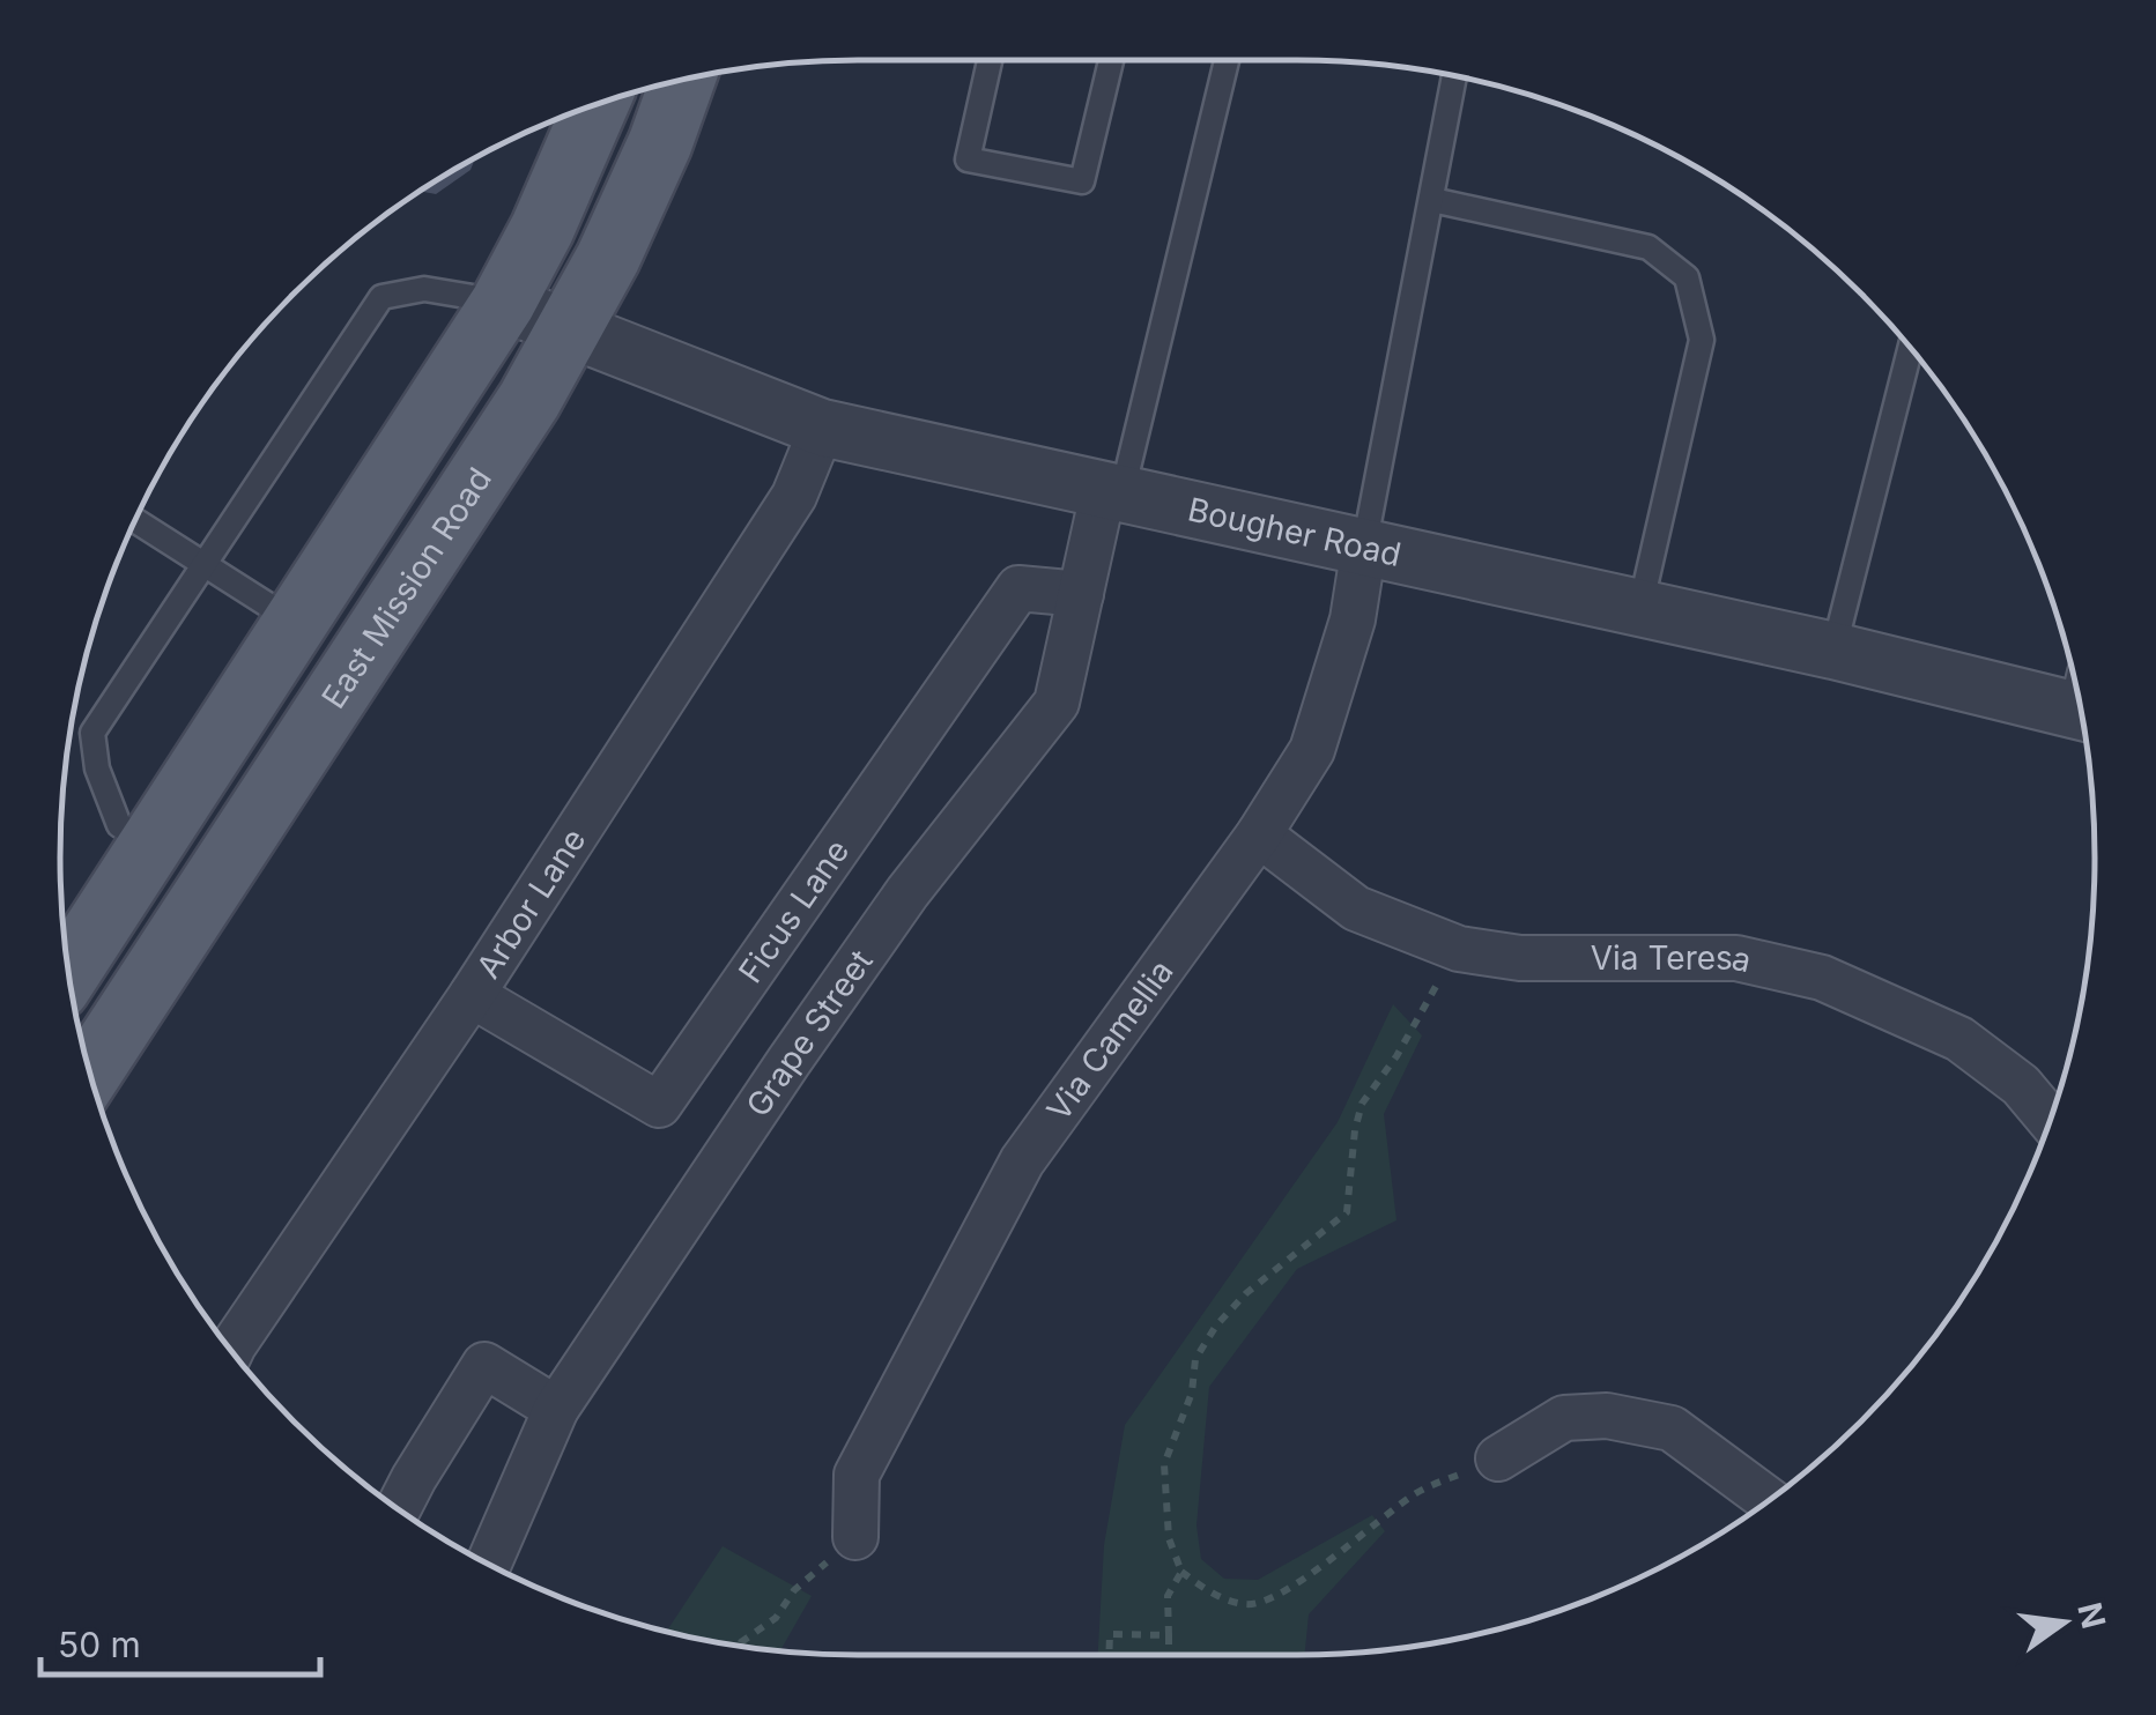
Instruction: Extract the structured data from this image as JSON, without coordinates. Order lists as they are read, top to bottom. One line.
{"streets":{"main road":["East Mission Road"],"street":["Bougher Road","Arbor Lane","Ficus Lane","Via Teresa","Grape Street","Via Camellia"]},"crossings":[["Bougher Road","East Mission Road"],["Bougher Road","Arbor Lane"],["Bougher Road","Grape Street"],["Bougher Road","Via Camellia"],["Arbor Lane","Ficus Lane"],["Ficus Lane","Grape Street"],["Via Teresa","Via Camellia"]],"scale_bar":"50 m","north":"right"}
